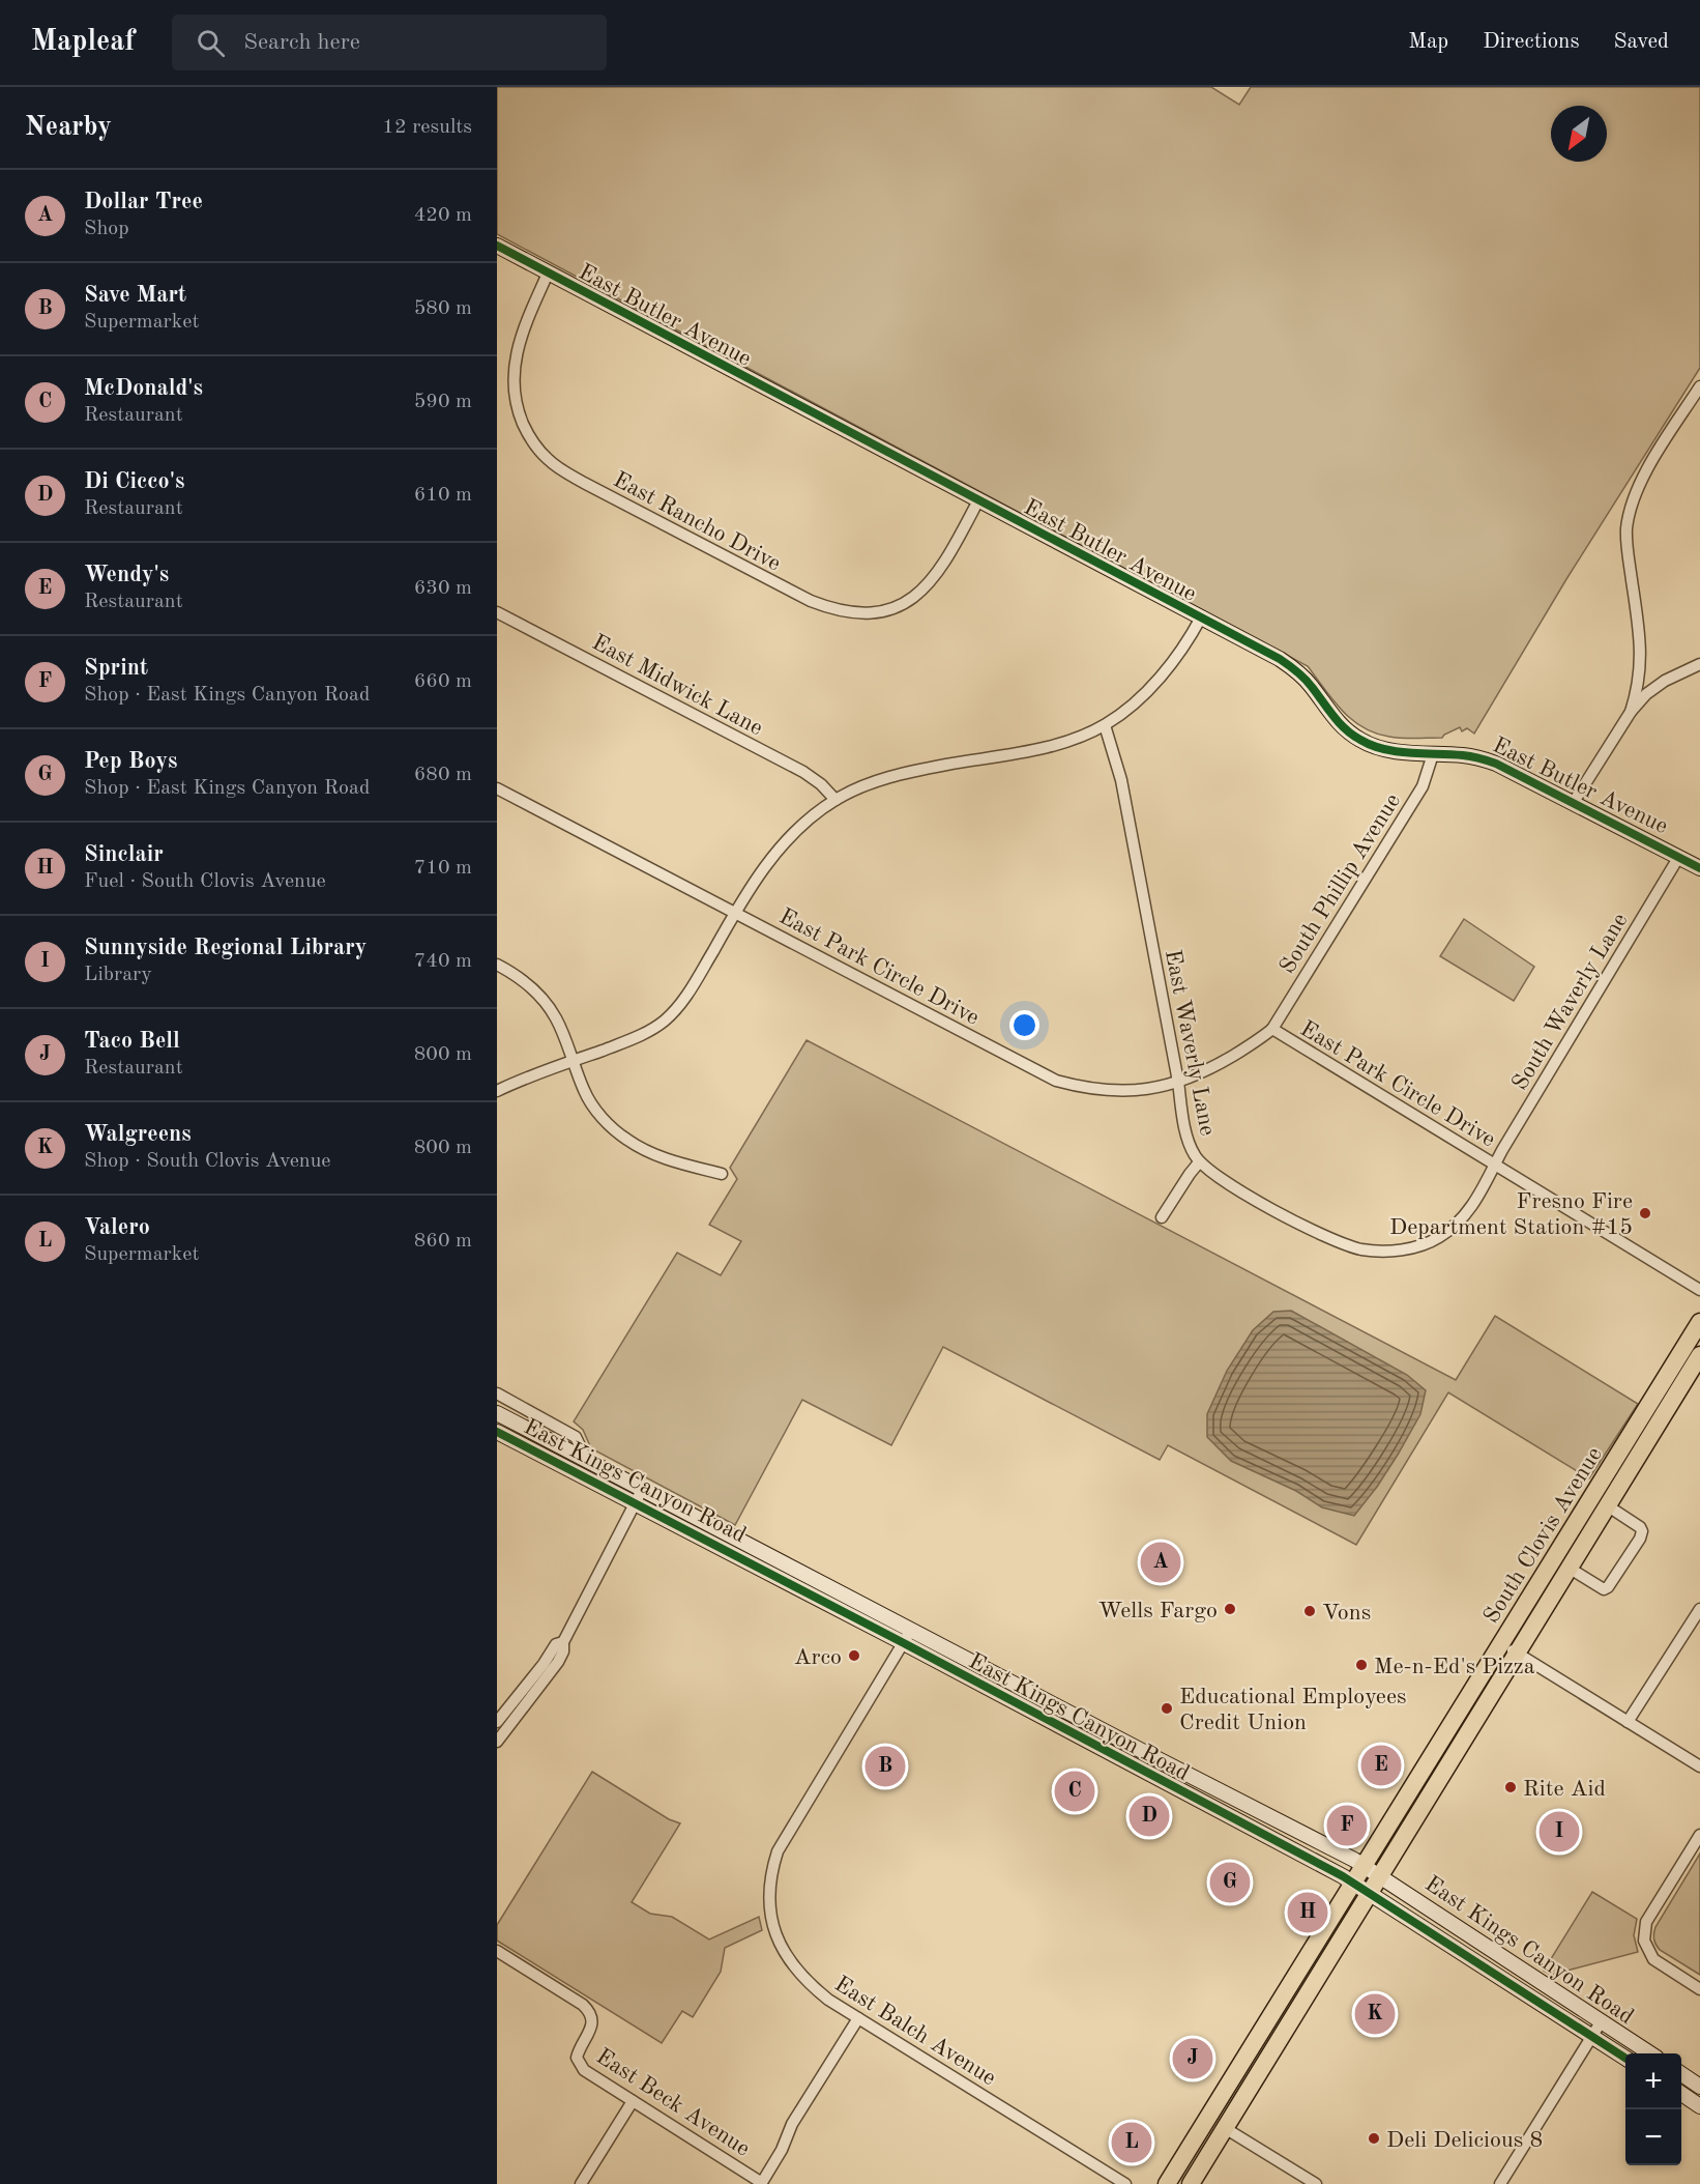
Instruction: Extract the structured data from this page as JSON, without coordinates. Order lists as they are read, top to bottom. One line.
{"streets":{"main road":["East Butler Avenue","East Kings Canyon Road","South Clovis Avenue"],"street":["East Rancho Drive","East Midwick Lane","South Phillip Avenue","East Park Circle Drive","South Waverly Lane","East Waverly Lane","East Balch Avenue","East Beck Avenue"]},"crossings":[["East Butler Avenue","East Rancho Drive"],["East Butler Avenue","South Phillip Avenue"],["East Butler Avenue","South Waverly Lane"],["South Phillip Avenue","East Park Circle Drive"],["East Park Circle Drive","South Waverly Lane"],["East Park Circle Drive","East Waverly Lane"],["South Waverly Lane","East Waverly Lane"],["East Kings Canyon Road","South Clovis Avenue"],["East Kings Canyon Road","East Balch Avenue"]],"places":["Fresno Fire Department Station #15","Wells Fargo","Vons","Arco","Me-n-Ed's Pizza","Educational Employees Credit Union","Rite Aid","Deli Delicious 8"],"north":"bottom left","page":{"header":"Mapleaf","search":"Search here","nav":["Map","Directions","Saved"],"heading":["Nearby","12 results"],"list":[{"mark":"A","name":"Dollar Tree","note":"Shop","value":"420 m"},{"mark":"B","name":"Save Mart","note":"Supermarket","value":"580 m"},{"mark":"C","name":"McDonald's","note":"Restaurant","value":"590 m"},{"mark":"D","name":"Di Cicco's","note":"Restaurant","value":"610 m"},{"mark":"E","name":"Wendy's","note":"Restaurant","value":"630 m"},{"mark":"F","name":"Sprint","note":"Shop · East Kings Canyon Road","value":"660 m"},{"mark":"G","name":"Pep Boys","note":"Shop · East Kings Canyon Road","value":"680 m"},{"mark":"H","name":"Sinclair","note":"Fuel · South Clovis Avenue","value":"710 m"},{"mark":"I","name":"Sunnyside Regional Library","note":"Library","value":"740 m"},{"mark":"J","name":"Taco Bell","note":"Restaurant","value":"800 m"},{"mark":"K","name":"Walgreens","note":"Shop · South Clovis Avenue","value":"800 m"},{"mark":"L","name":"Valero","note":"Supermarket","value":"860 m"}],"pins":["A","E","B","C","D","F","I","G","H","K","J","L"],"map_buttons":["+","−"]}}
